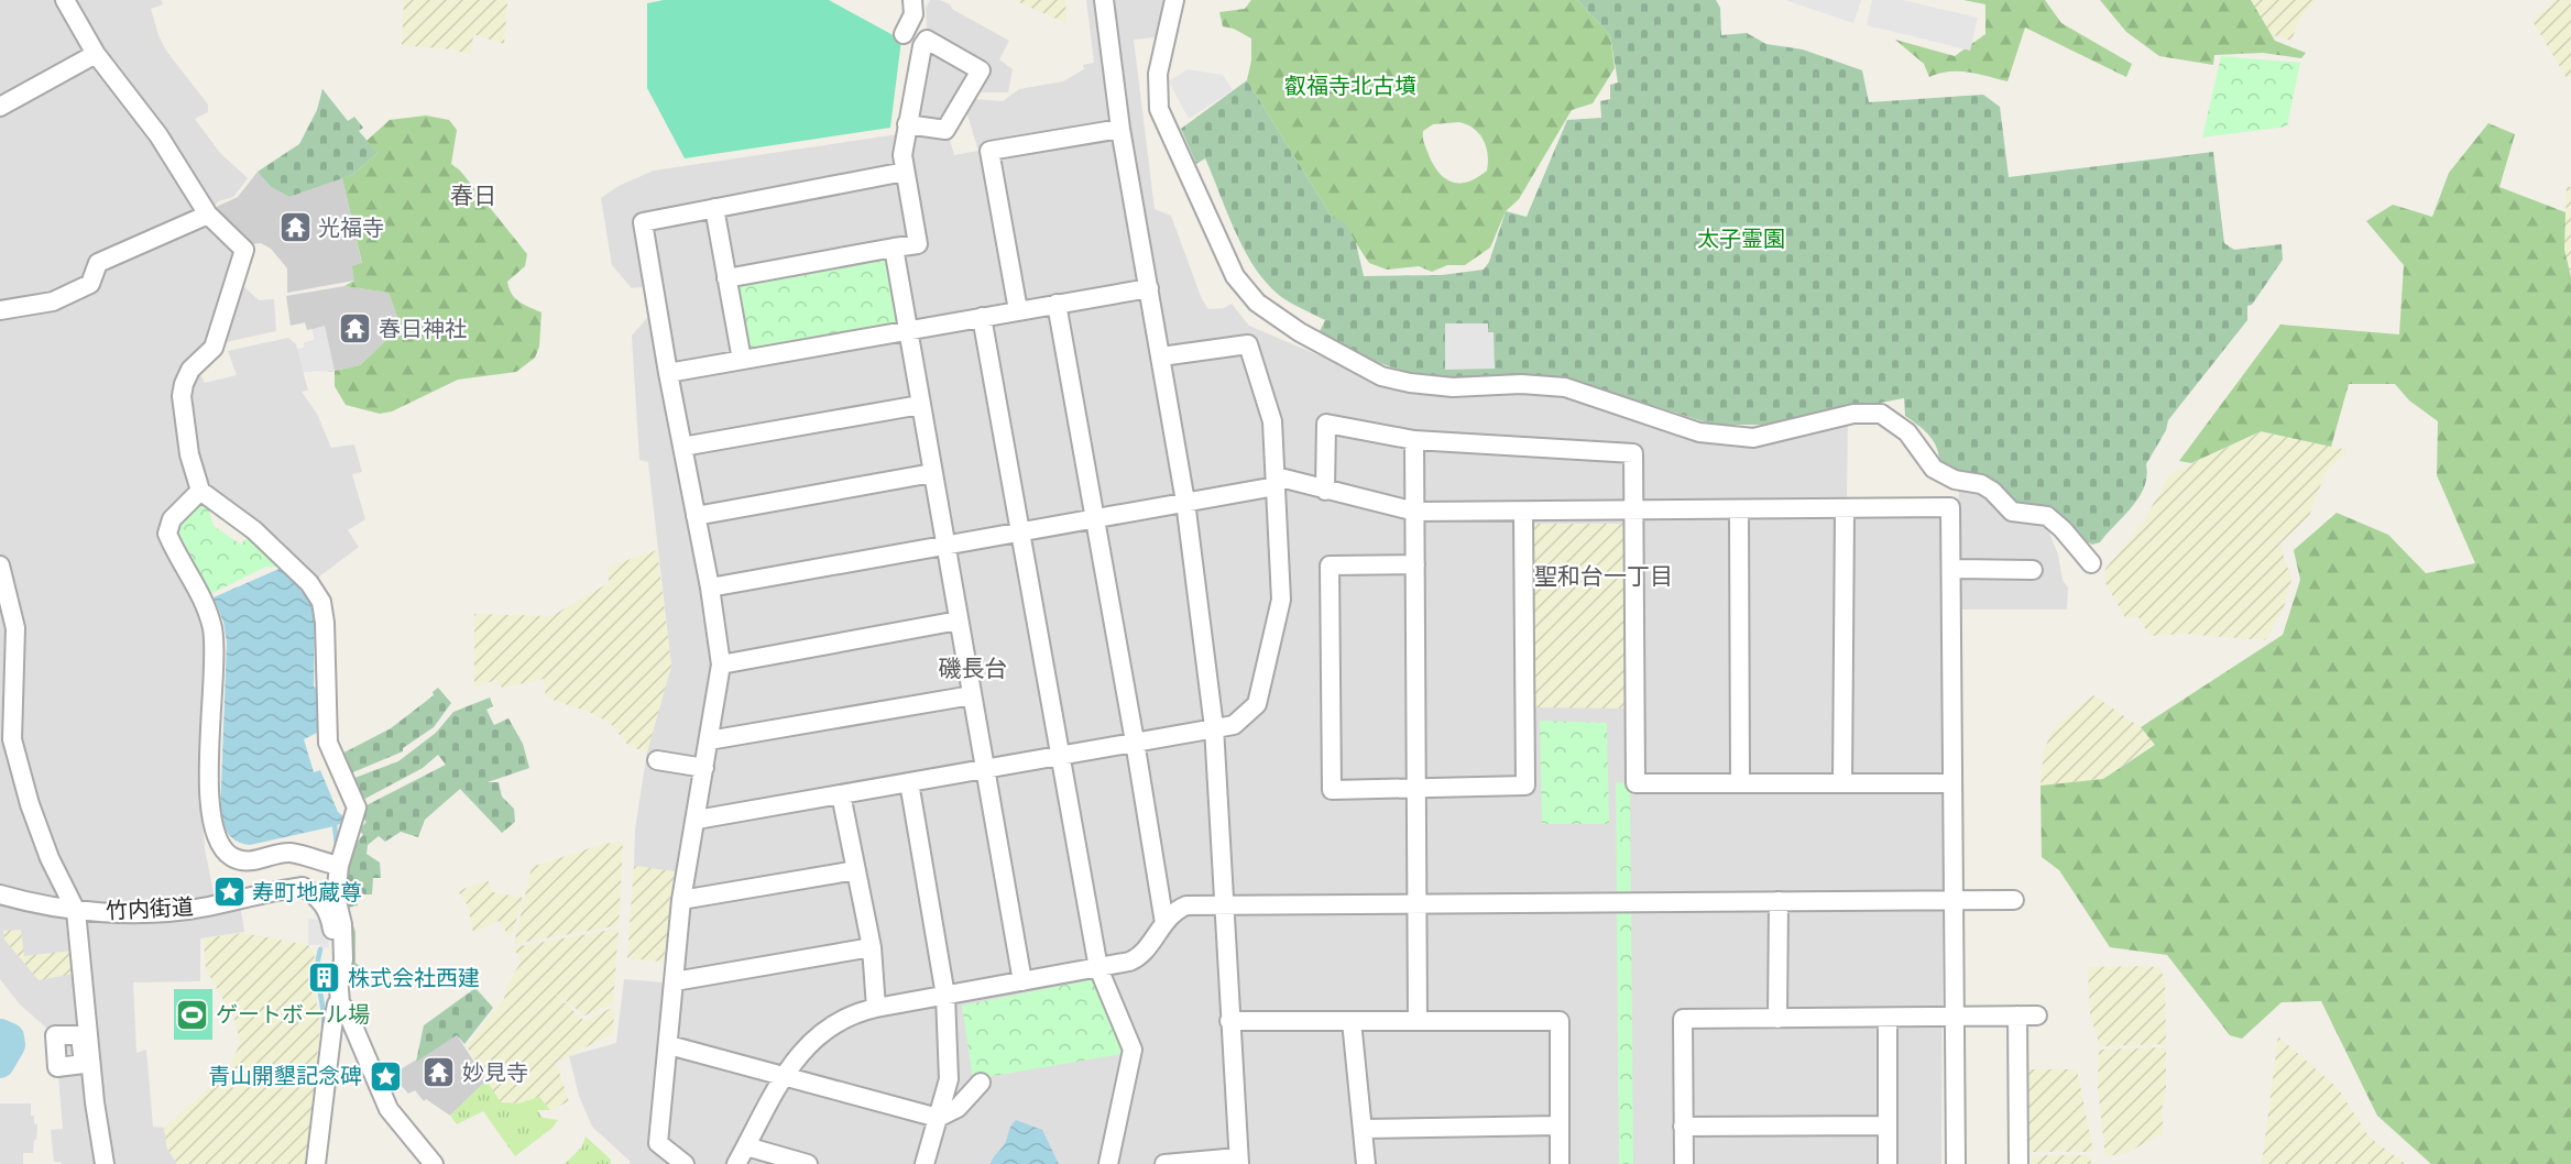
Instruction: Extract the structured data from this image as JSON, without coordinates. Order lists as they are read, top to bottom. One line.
{"streets":{"street":["竹内街道"]},"districts":["春日","聖和台一丁目","磯長台"],"parks":["叡福寺北古墳","太子霊園"],"places":{"temple":["光福寺","春日神社","妙見寺"],"place":["寿町地蔵尊","青山開墾記念碑"],"building":["株式会社西建"],"sports":["ゲートボール場"]}}
